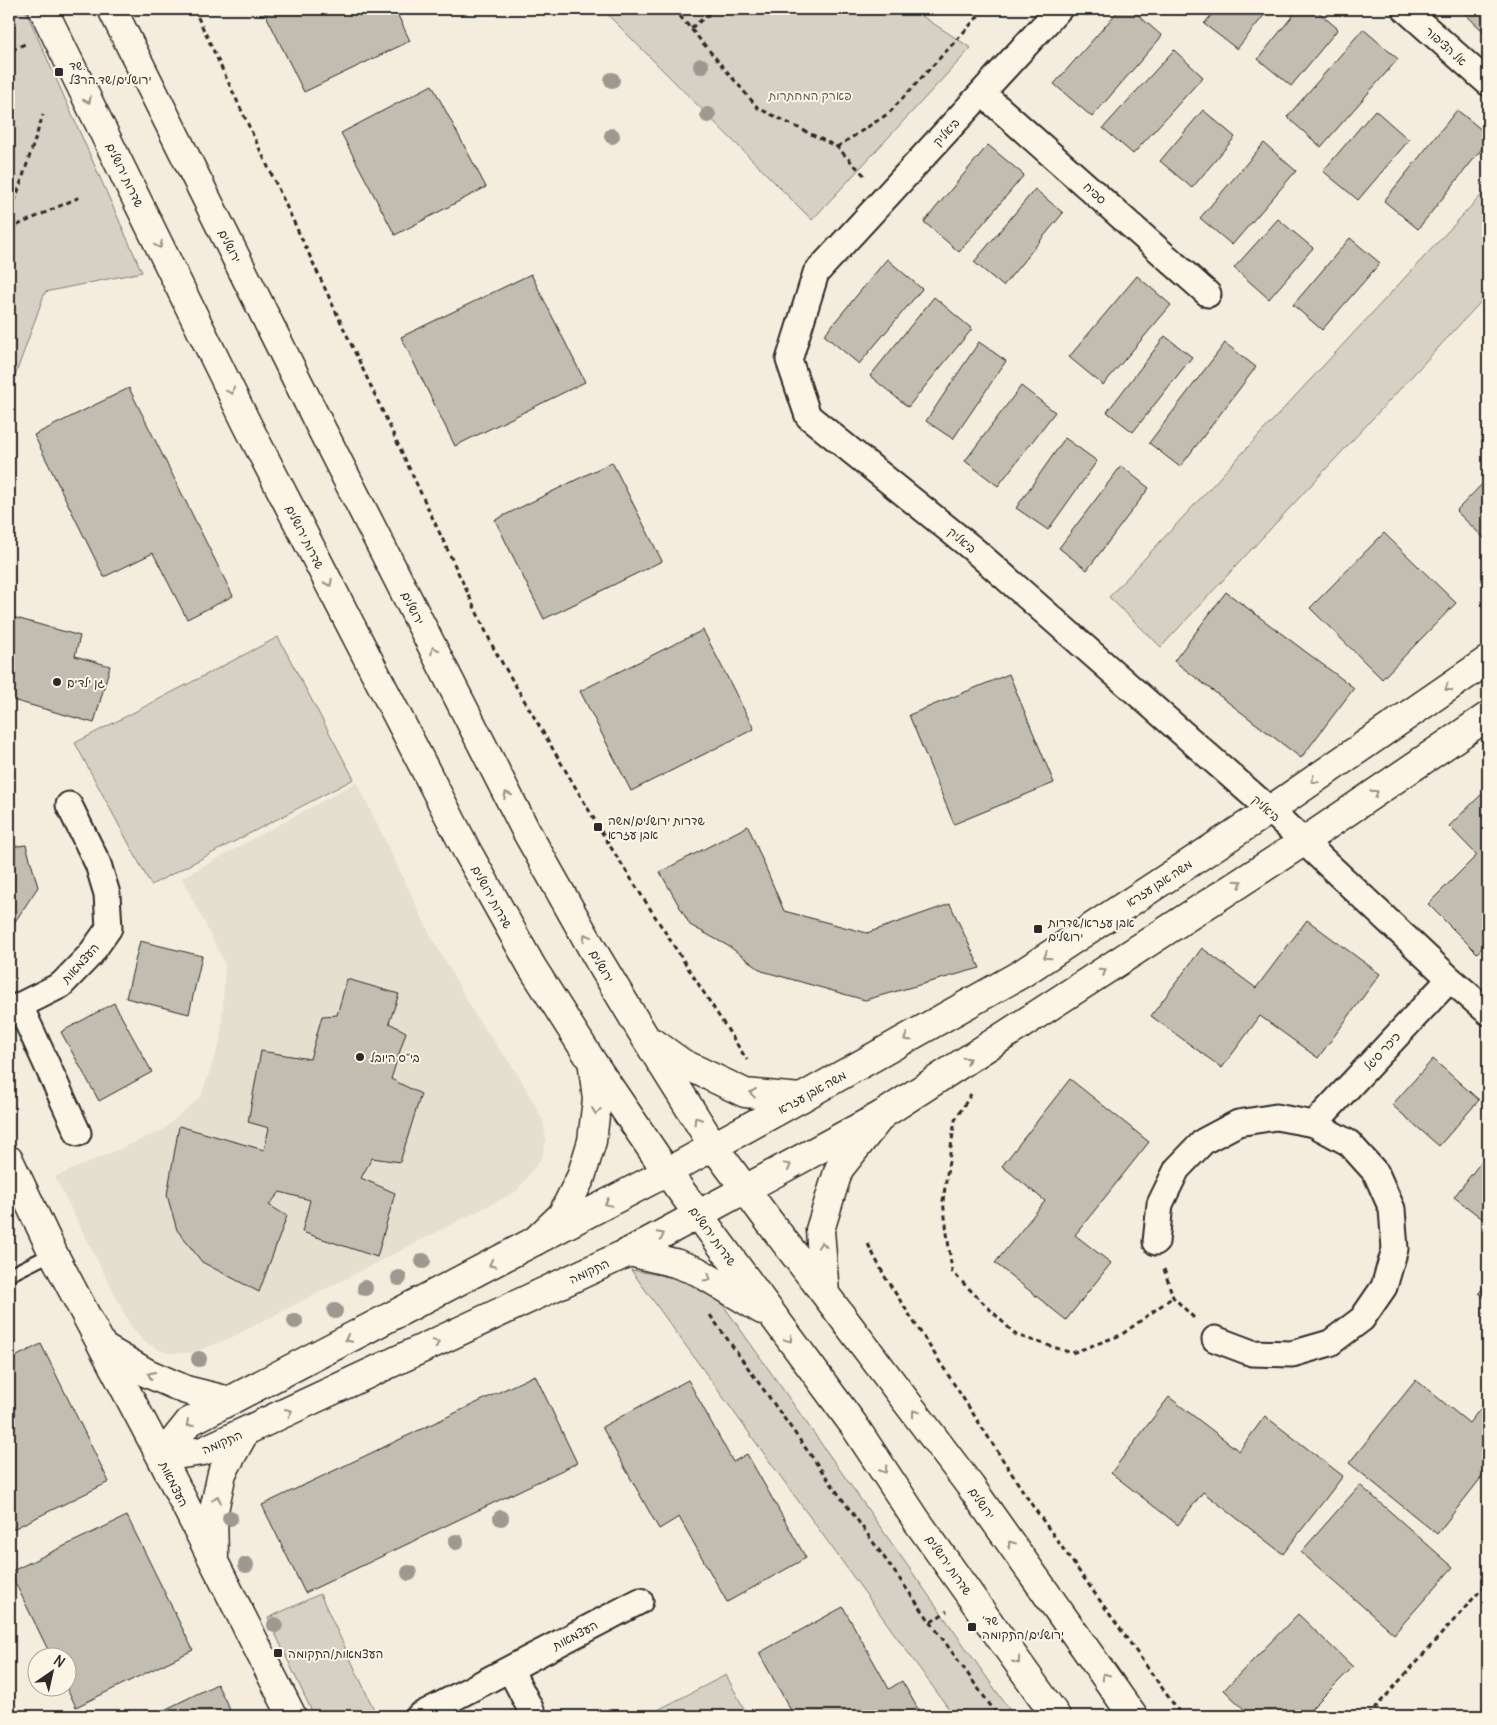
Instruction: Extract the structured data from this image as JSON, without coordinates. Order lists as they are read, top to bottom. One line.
{"streets":{"main road":["שדרות ירושלים","ירושלים","משה אבן עזרא","העצמאות","התקומה"],"street":["אל הציפור","ביאליק","ספיח","כיכר סיגל"]},"crossings":[["ביאליק","ספיח"],["ביאליק","משה אבן עזרא"],["ביאליק","כיכר סיגל"],["שדרות ירושלים","התקומה"],["ירושלים","משה אבן עזרא"],["ירושלים","התקומה"],["העצמאות","התקומה"]],"one_way":["שדרות ירושלים","ירושלים"],"parks":["פארק המחתרות"],"places":{"transit":["שד. ירושלים/שד.הרצל","שדרות ירושלים/משה אבן עזרא","אבן עזרא/שדרות ירושלים","שד׳ ירושלים/התקומה","העצמאות/התקומה"],"other":["גן ילדים","בי\"ס היובל"]},"north":"top right"}
